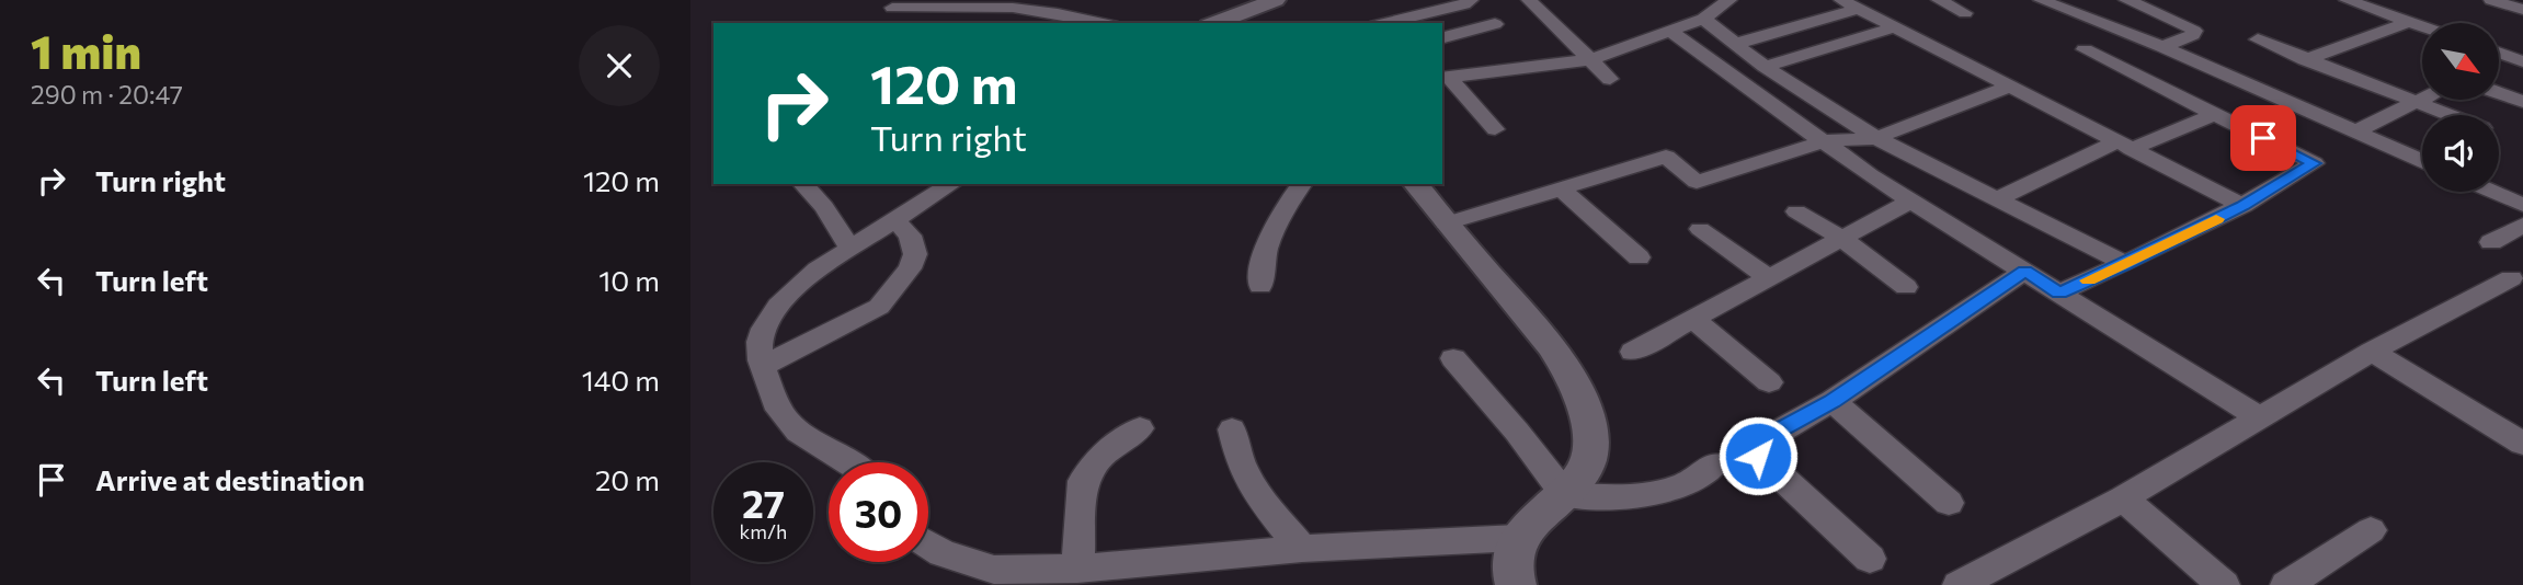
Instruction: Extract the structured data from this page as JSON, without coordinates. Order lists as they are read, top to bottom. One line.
{"north":"bottom right","page":{"heading":["1 min","290 m · 20:47"],"turn":["120 m","Turn right"],"list":[{"name":"Turn right","value":"120 m"},{"name":"Turn left","value":"10 m"},{"name":"Turn left","value":"140 m"},{"name":"Arrive at destination","value":"20 m"}],"speed":"27 km/h","limit":"30"}}
